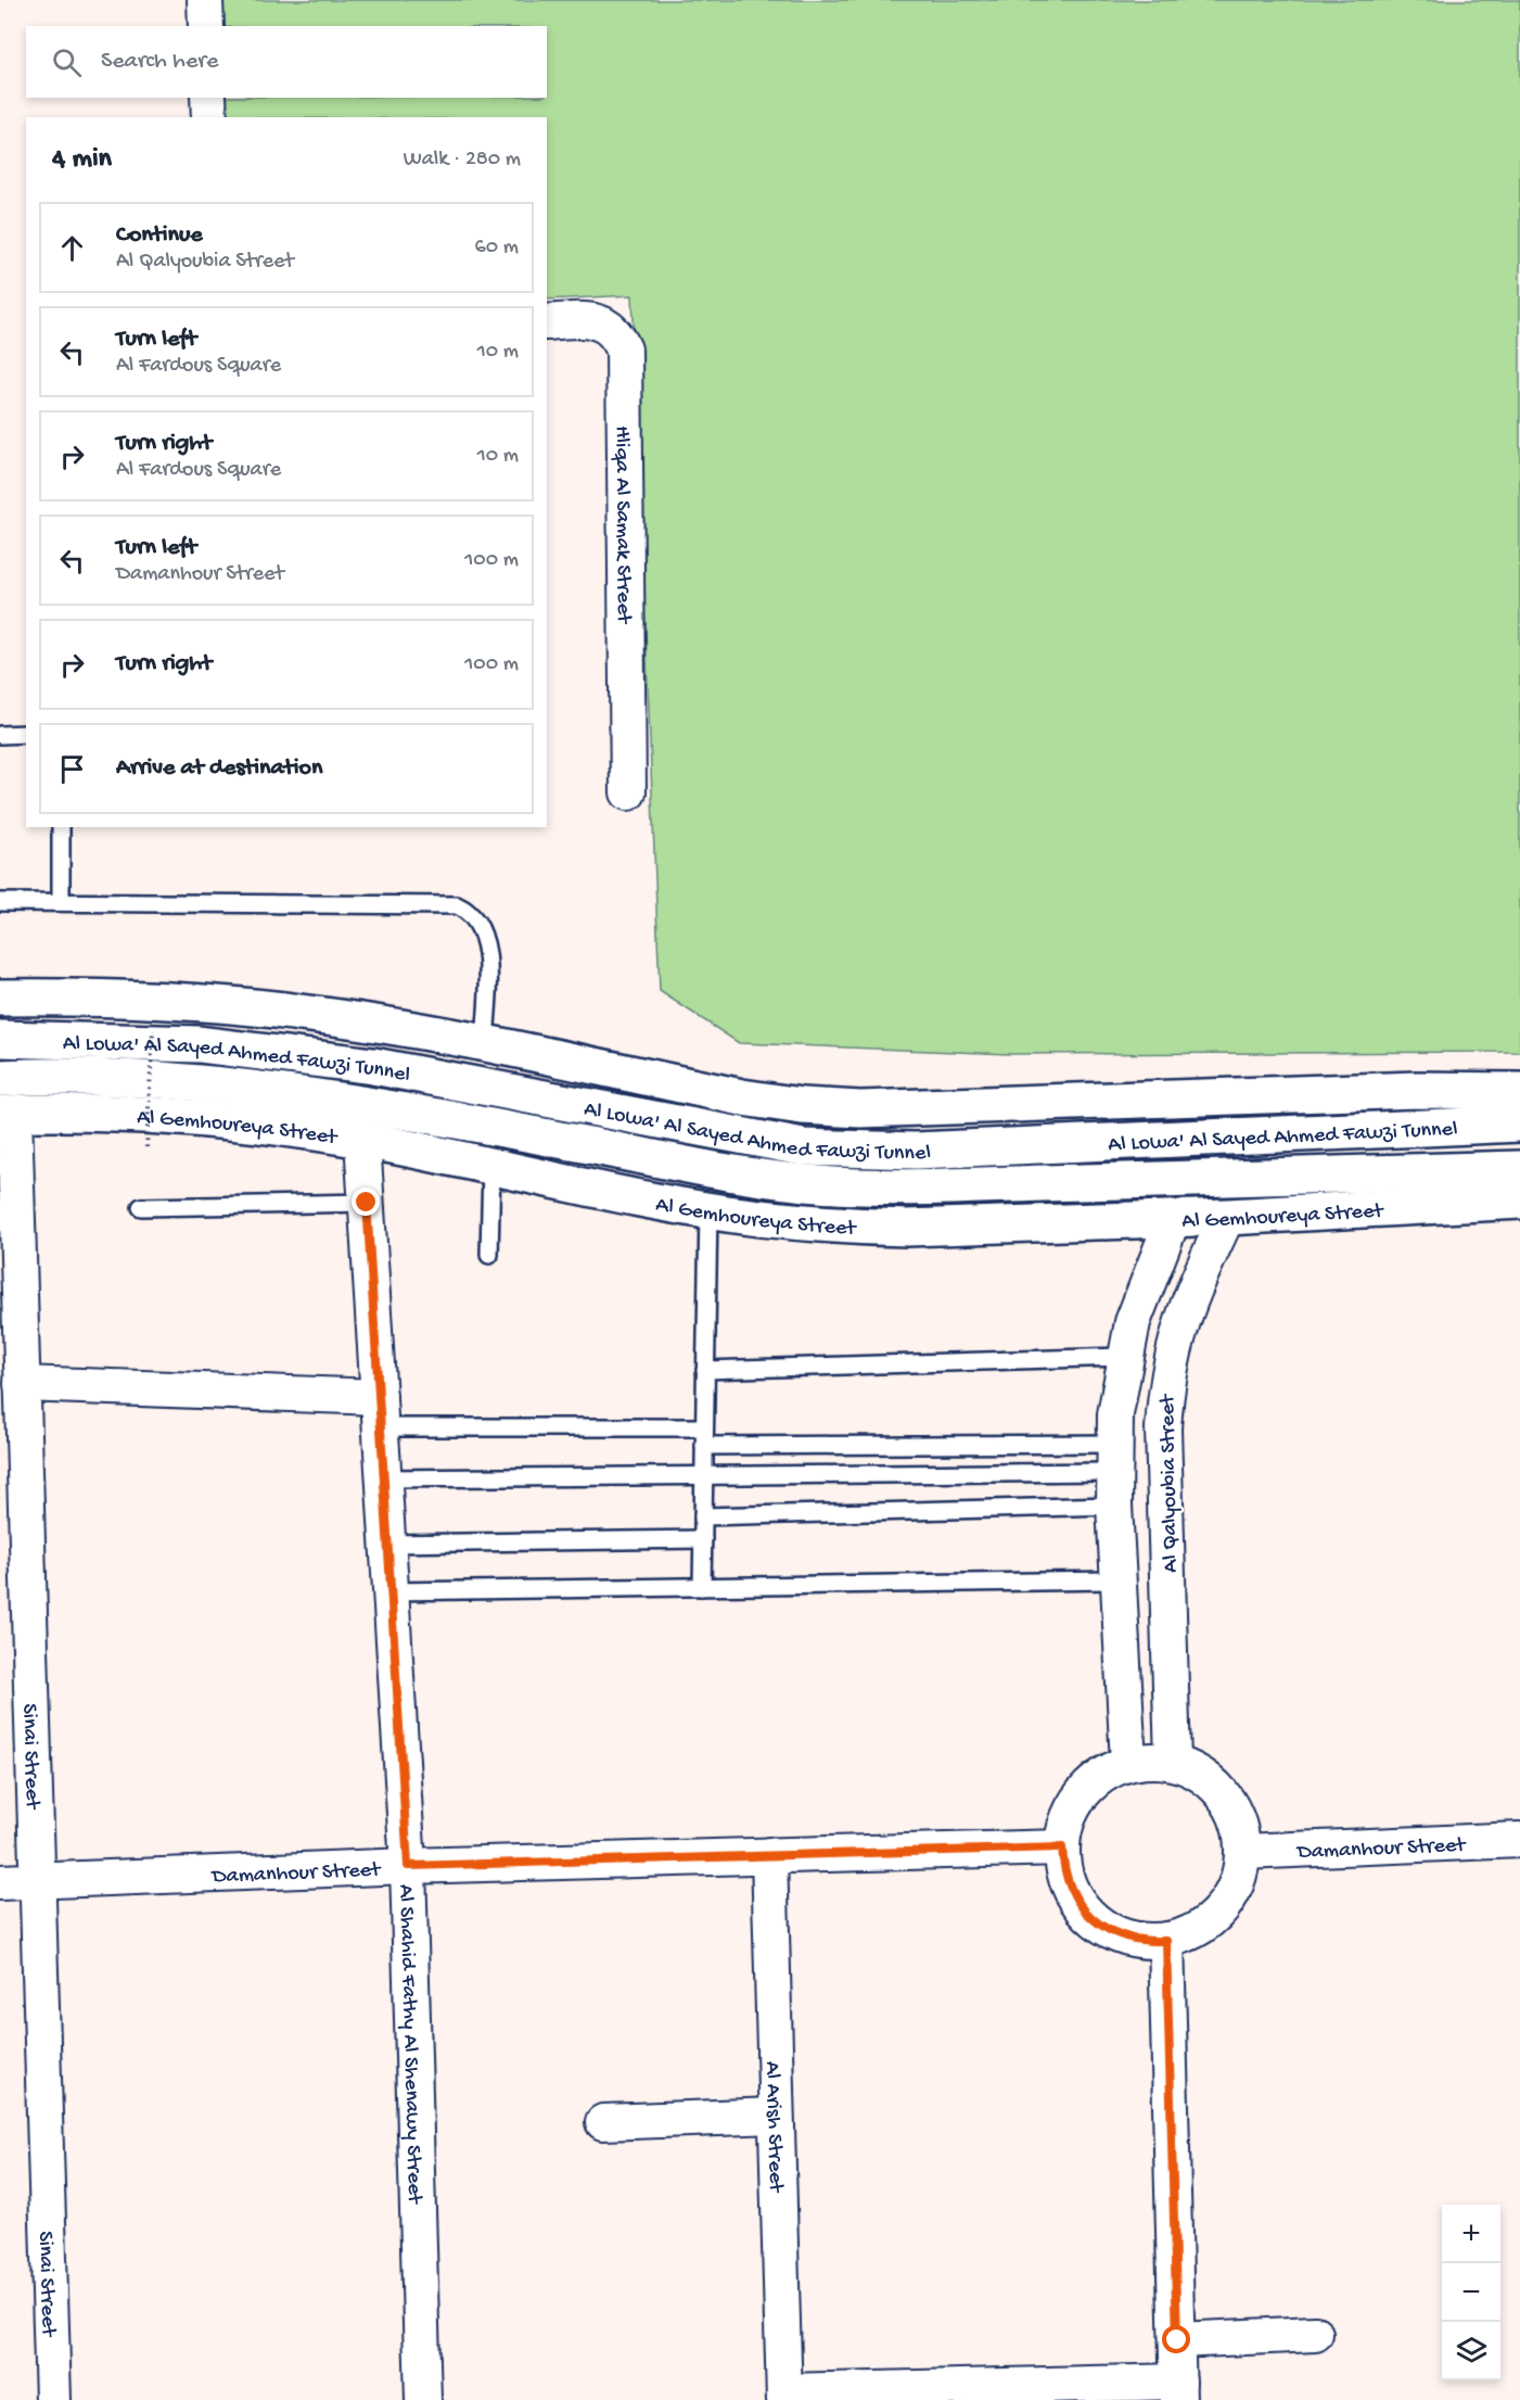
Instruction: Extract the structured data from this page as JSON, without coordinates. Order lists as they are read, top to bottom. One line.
{"streets":{"highway":["Al Lowa' Al Sayed Ahmed Fawzi Tunnel","Al Gemhoureya Street"],"street":["Hliqa Al Samak Street","Al Qalyoubia Street","Sinai Street","Damanhour Street","Al Shahid Fathy Al Shenawy Street","Al Arish Street"]},"crossings":[["Al Gemhoureya Street","Al Qalyoubia Street"],["Al Gemhoureya Street","Sinai Street"],["Al Gemhoureya Street","Al Shahid Fathy Al Shenawy Street"],["Al Qalyoubia Street","Damanhour Street"],["Sinai Street","Damanhour Street"],["Damanhour Street","Al Shahid Fathy Al Shenawy Street"],["Damanhour Street","Al Arish Street"]],"page":{"search":"Search here","heading":["4 min","Walk · 280 m"],"list":[["Continue","Al Qalyoubia Street","60 m"],["Turn left","Al Fardous Square","10 m"],["Turn right","Al Fardous Square","10 m"],["Turn left","Damanhour Street","100 m"],["Turn right","100 m"],"Arrive at destination"],"map_buttons":["+","−"]}}
